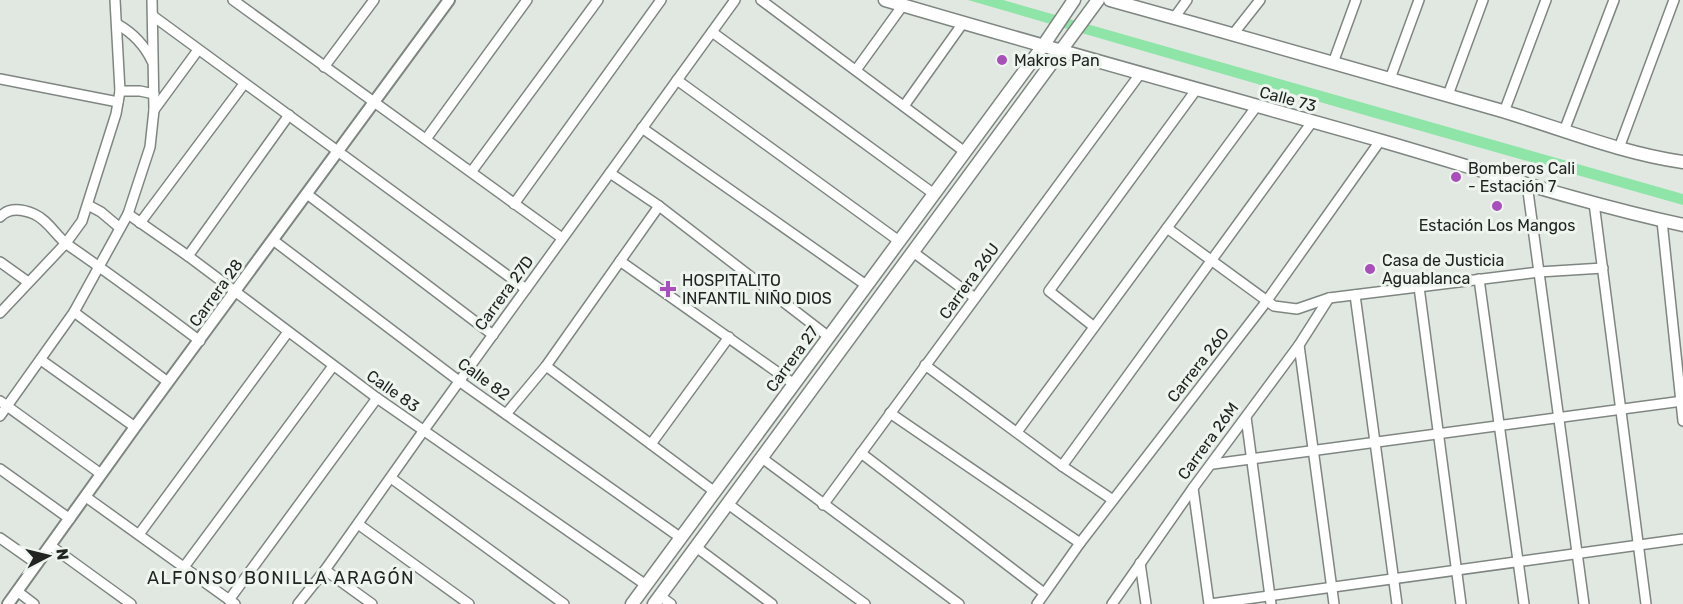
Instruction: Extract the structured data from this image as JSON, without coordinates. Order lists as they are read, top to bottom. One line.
{"streets":{"main road":["Calle 73","Carrera 27"],"street":["Carrera 26U","Carrera 28","Carrera 27D","Carrera 26O","Calle 82","Calle 83","Carrera 26M"]},"crossings":[["Calle 73","Carrera 26U"],["Calle 73","Carrera 27"],["Calle 73","Carrera 26O"],["Carrera 28","Calle 82"],["Carrera 28","Calle 83"],["Carrera 27D","Calle 82"],["Carrera 27D","Calle 83"],["Carrera 27","Calle 82"],["Carrera 27","Calle 83"]],"districts":["ALFONSO BONILLA ARAGÓN"],"places":{"other":["Makros Pan","Bomberos Cali - Estación 7","Estación Los Mangos","Casa de Justicia Aguablanca"],"health":["HOSPITALITO INFANTIL NIÑO DIOS"]},"north":"right"}
